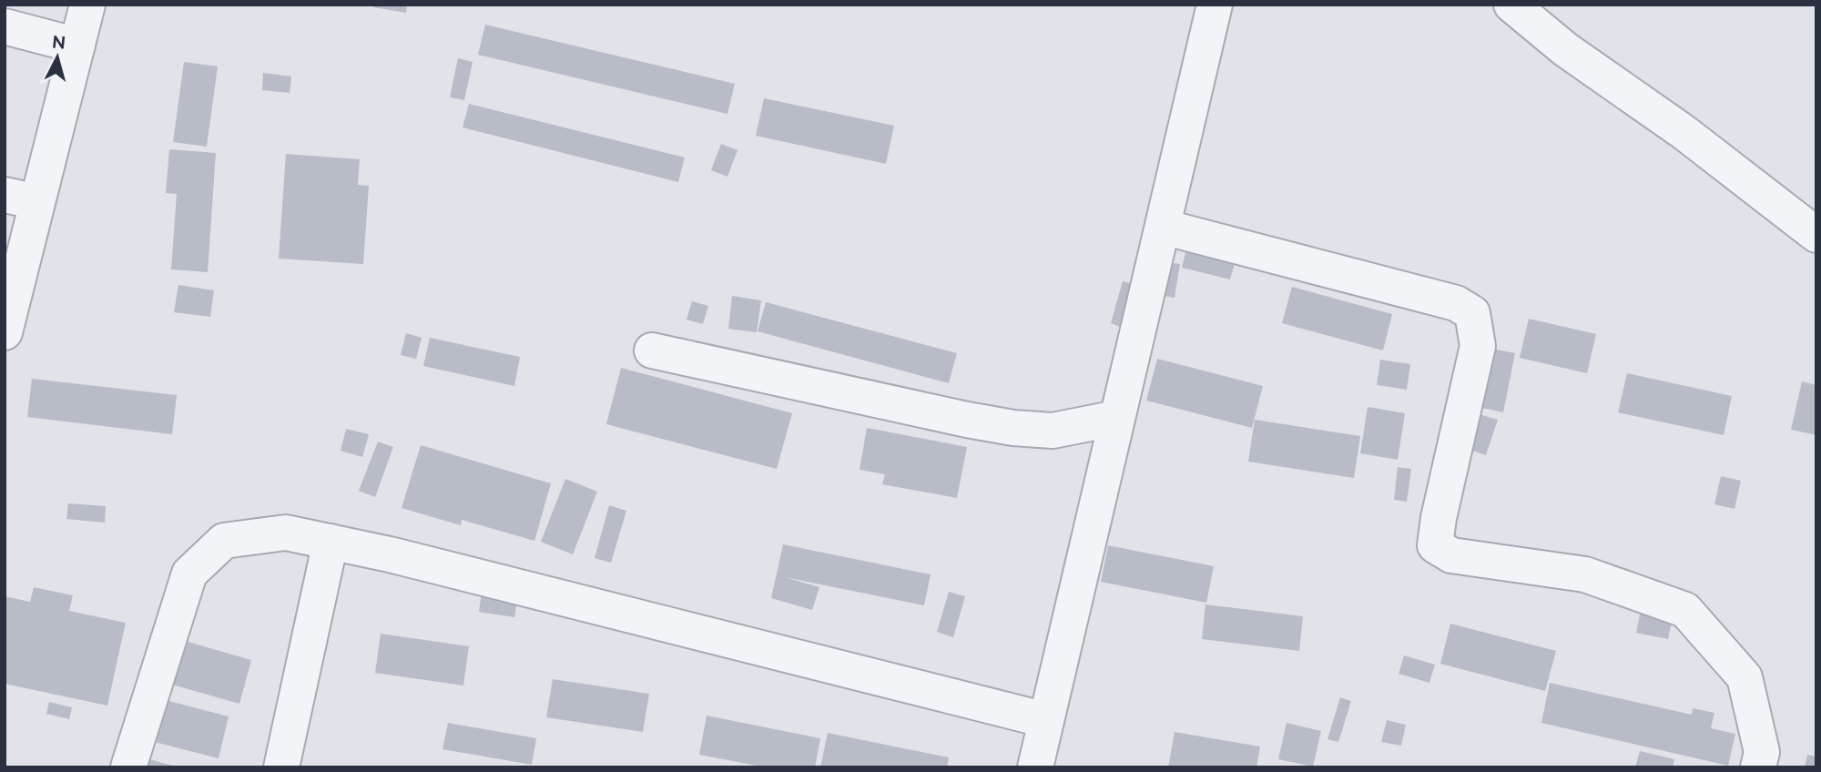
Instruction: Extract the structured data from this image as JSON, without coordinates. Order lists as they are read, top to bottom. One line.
{"north":"top"}
